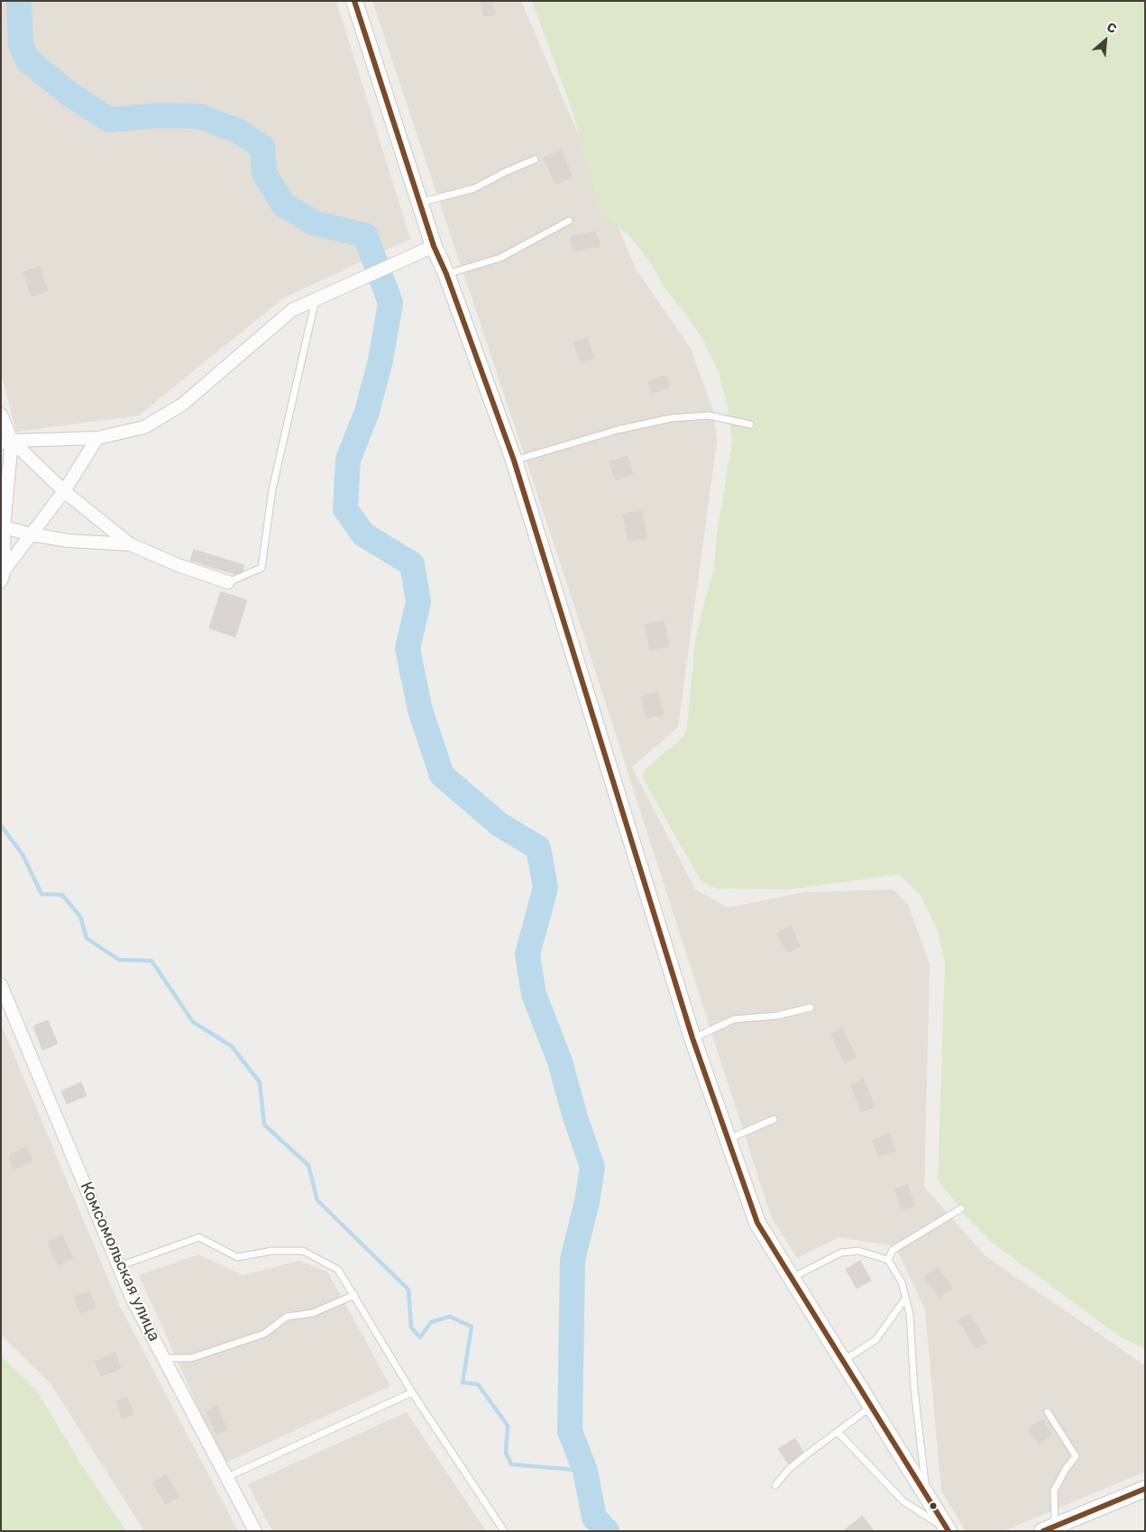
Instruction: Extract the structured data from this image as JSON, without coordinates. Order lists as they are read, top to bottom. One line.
{"streets":{"street":["Комсомольская улица"]},"north":"top right"}
